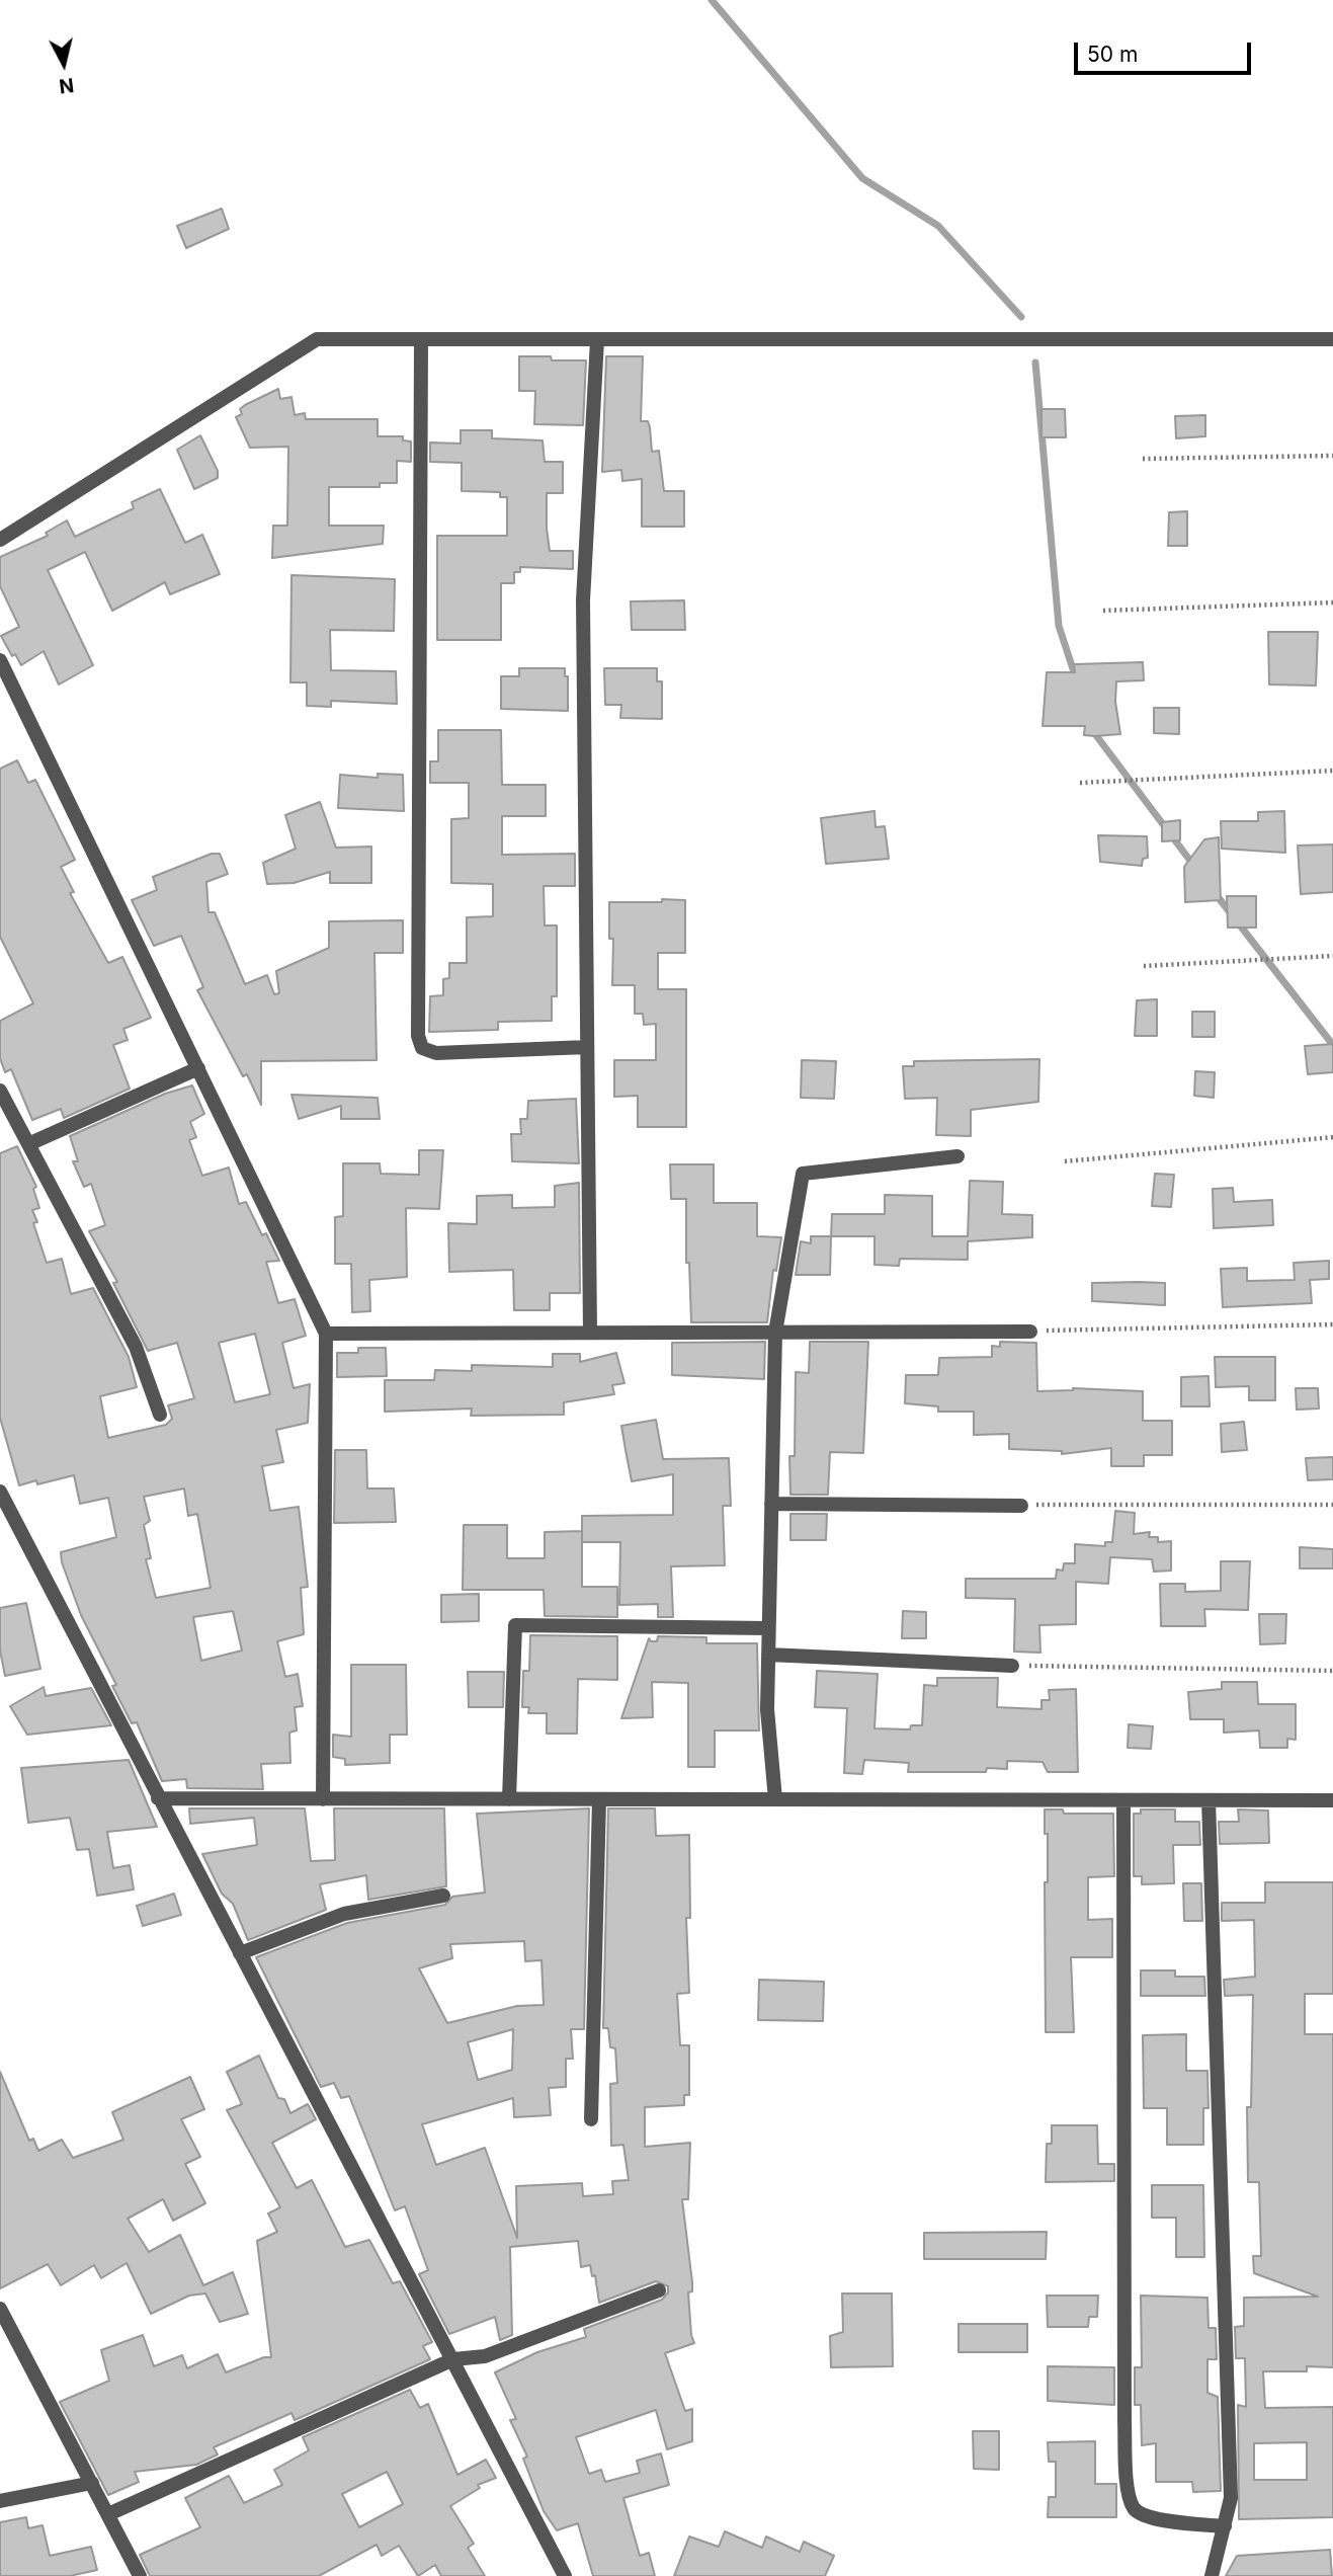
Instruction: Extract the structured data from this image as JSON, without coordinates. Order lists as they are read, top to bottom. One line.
{"scale_bar":"50 m","north":"bottom"}
